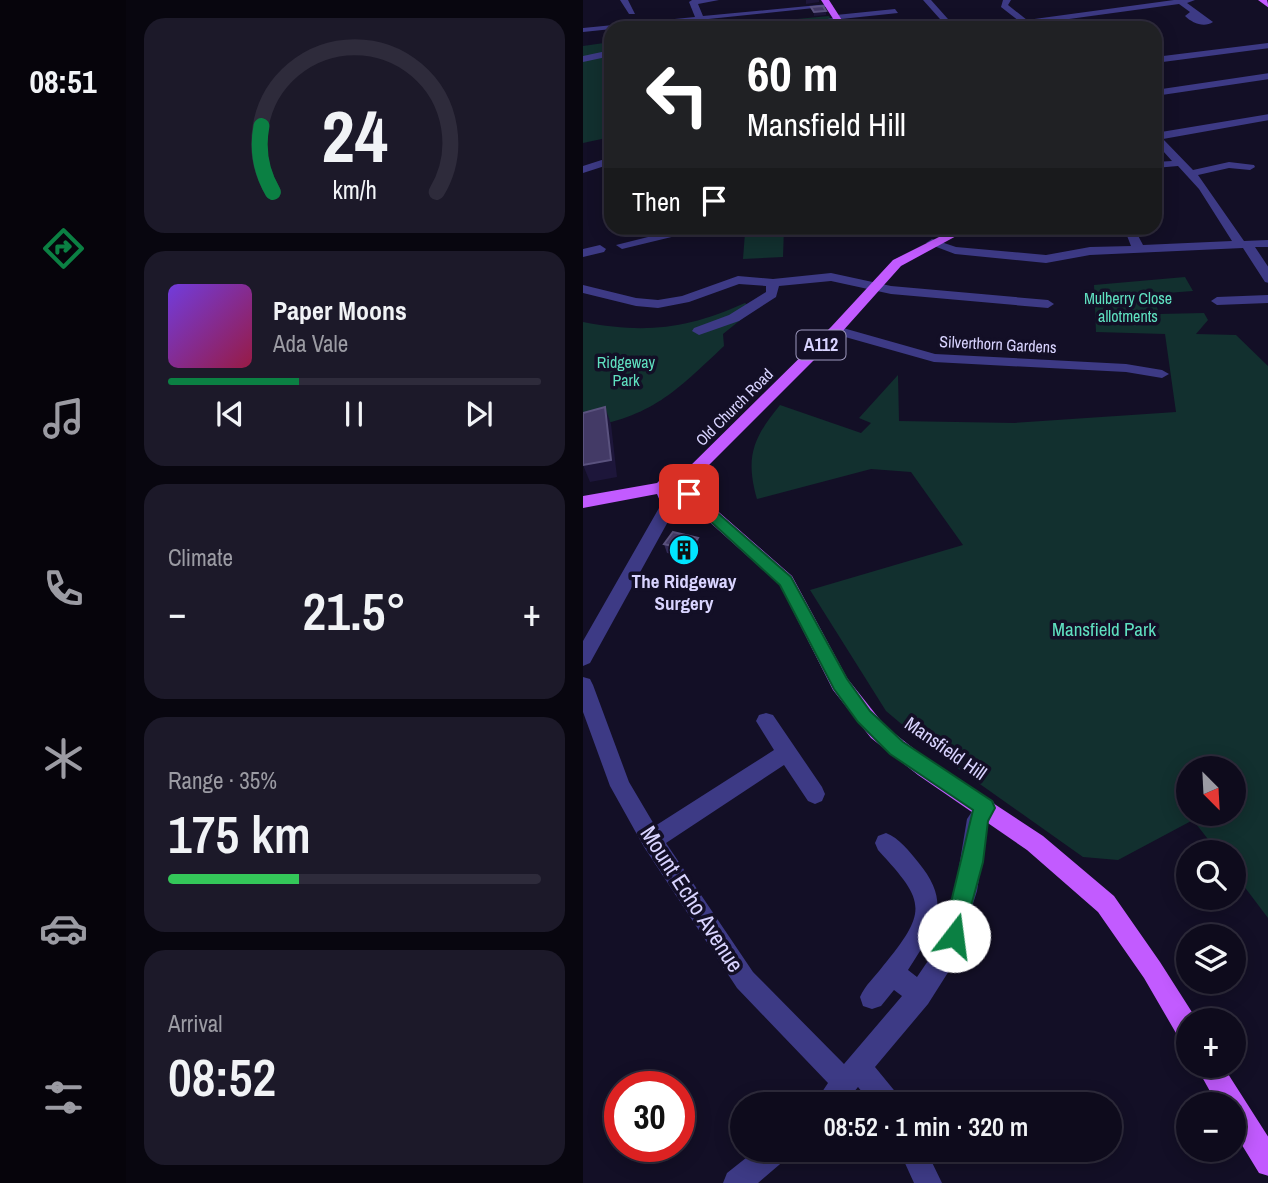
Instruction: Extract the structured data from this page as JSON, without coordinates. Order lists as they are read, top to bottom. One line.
{"streets":{"main road":["A112","Old Church Road","Mansfield Hill"],"street":["Silverthorn Gardens","Mount Echo Avenue"]},"crossings":[["Silverthorn Gardens","Old Church Road"],["Old Church Road","Mansfield Hill"]],"parks":["Mulberry Close allotments","Ridgeway Park","Mansfield Park"],"places":{"building":["The Ridgeway Surgery"]},"north":"bottom right","page":{"tabs":"08:51","turn":["60 m","Mansfield Hill"],"then":"Then","song":["Paper Moons","Ada Vale"],"tile":["Climate",["Range · 35%","175 km"],["Arrival","08:52"]],"heat":["−","21.5°","+"],"map_buttons":["+","−"],"limit":"30","trip":"08:52 · 1 min · 320 m","gauge":["24","km/h"]}}
